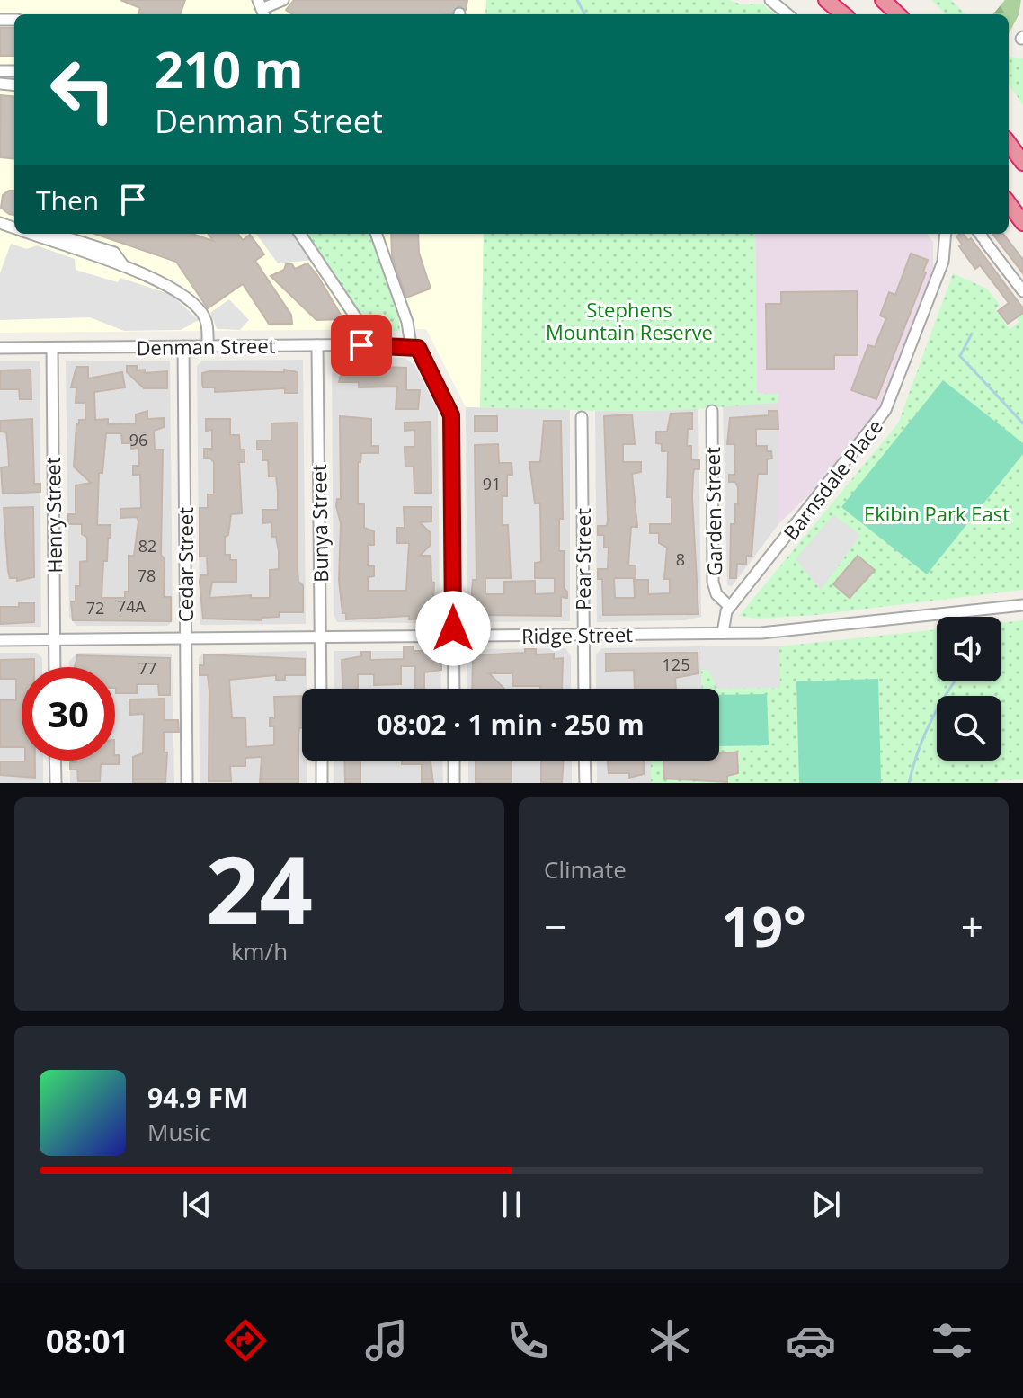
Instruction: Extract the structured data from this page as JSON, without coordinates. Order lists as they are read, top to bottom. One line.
{"streets":{"street":["Denman Street","Barnsdale Place","Garden Street","Henry Street","Bunya Street","Pear Street","Cedar Street","Ridge Street"]},"crossings":[["Denman Street","Henry Street"],["Denman Street","Bunya Street"],["Denman Street","Cedar Street"],["Barnsdale Place","Garden Street"],["Barnsdale Place","Ridge Street"],["Henry Street","Ridge Street"],["Bunya Street","Ridge Street"],["Pear Street","Ridge Street"],["Cedar Street","Ridge Street"]],"parks":["Stephens Mountain Reserve","Ekibin Park East"],"house_numbers":["96","91","82","8","78","74A","72","125","77"],"page":{"turn":["210 m","Denman Street"],"then":"Then","limit":"30","trip":"08:02 · 1 min · 250 m","tile":[["24","km/h"],"Climate"],"heat":["−","19°","+"],"song":["94.9 FM","Music"],"tabs":"08:01"}}
